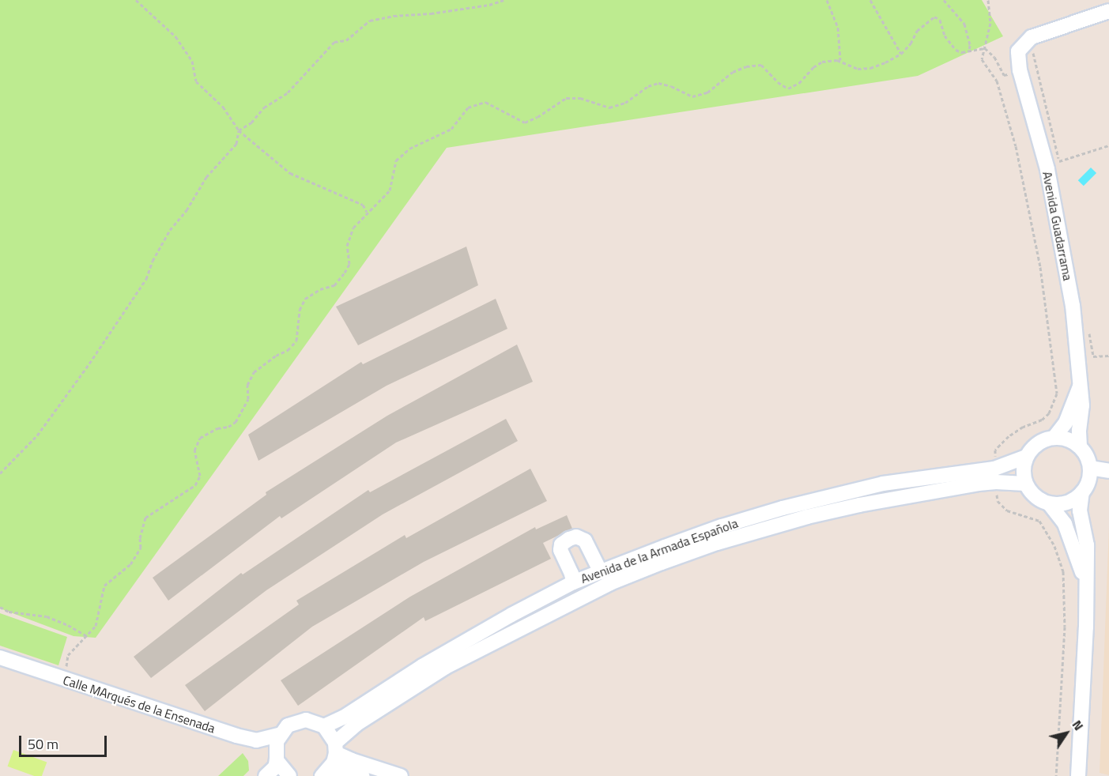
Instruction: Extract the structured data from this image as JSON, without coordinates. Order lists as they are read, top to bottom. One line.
{"streets":{"street":["Avenida Guadarrama","Avenida de la Armada Española","Calle MArqués de la Ensenada"]},"crossings":[["Avenida Guadarrama","Avenida de la Armada Española"]],"scale_bar":"50 m","north":"top right"}
